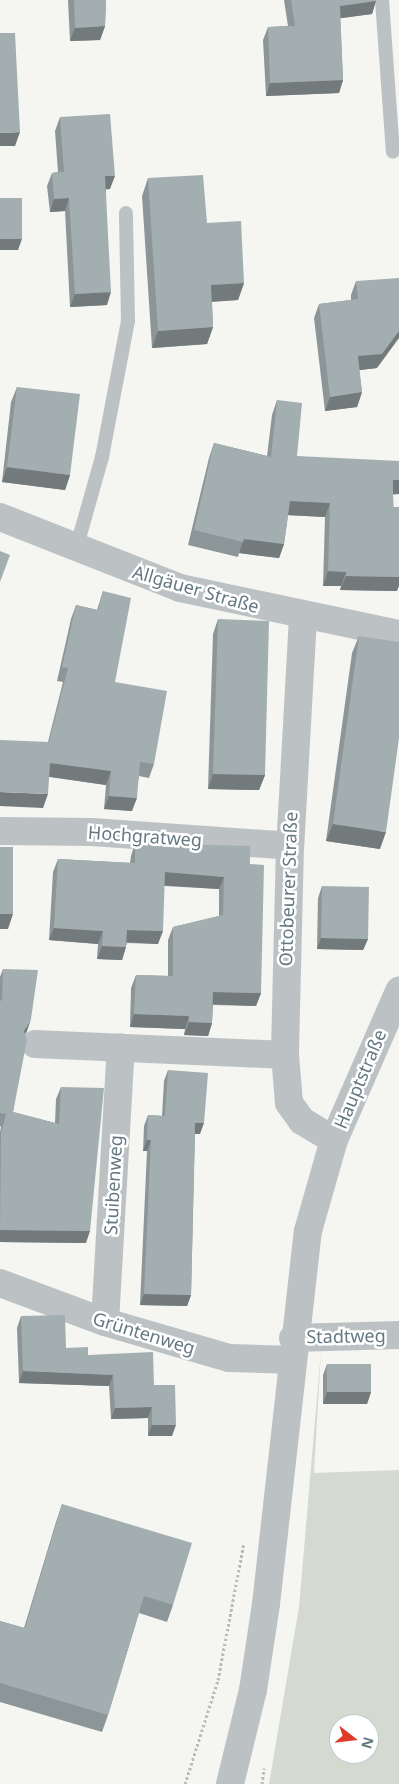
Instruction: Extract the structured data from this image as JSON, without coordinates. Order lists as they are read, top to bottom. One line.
{"streets":{"street":["Allgäuer Straße","Hochgratweg","Ottobeurer Straße","Hauptstraße","Stuibenweg","Grüntenweg","Stadtweg"]},"crossings":[["Allgäuer Straße","Ottobeurer Straße"],["Hochgratweg","Ottobeurer Straße"],["Ottobeurer Straße","Hauptstraße"],["Hauptstraße","Grüntenweg"],["Hauptstraße","Stadtweg"],["Stuibenweg","Grüntenweg"],["Grüntenweg","Stadtweg"]],"north":"right"}
